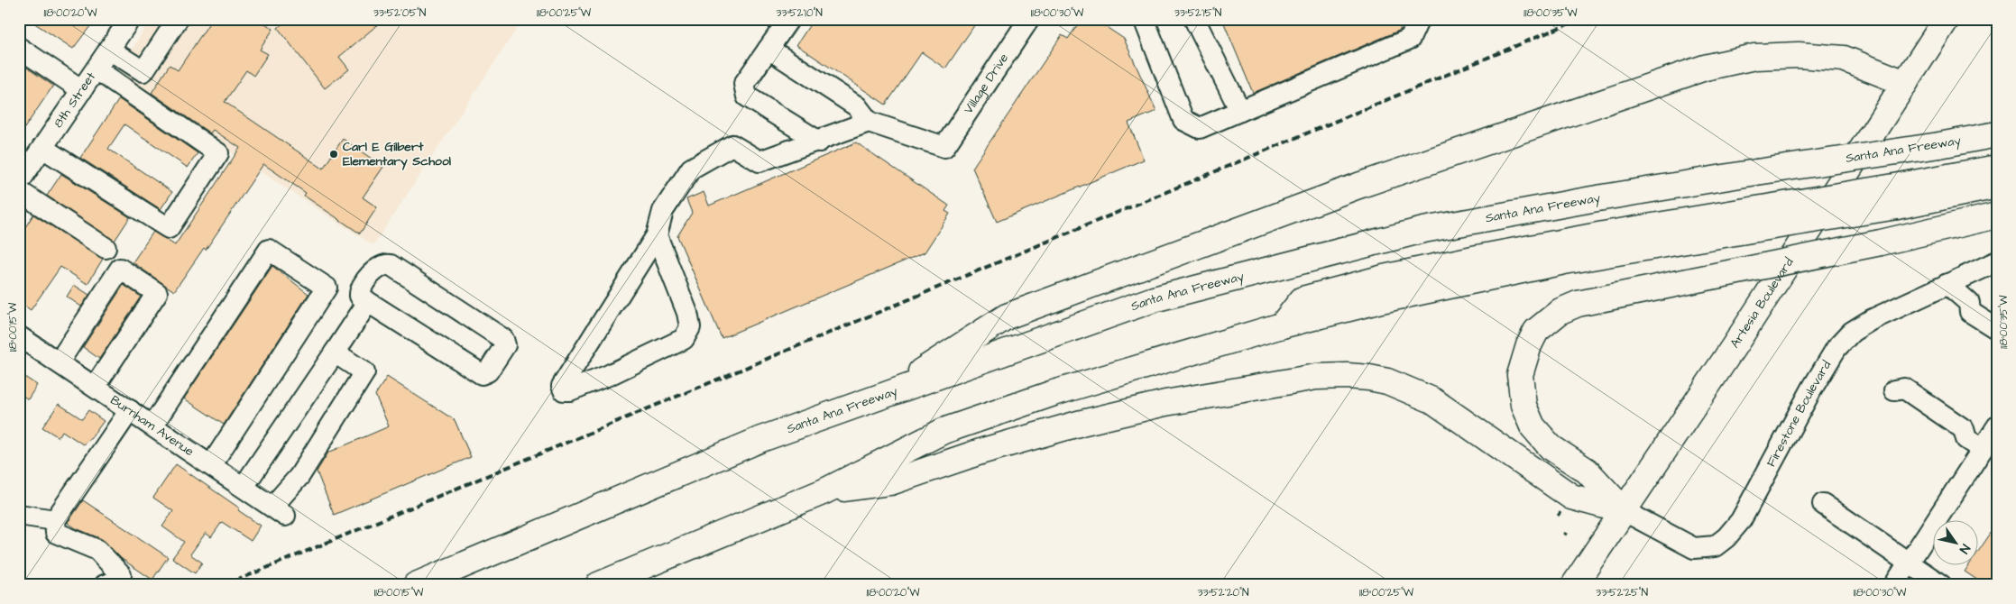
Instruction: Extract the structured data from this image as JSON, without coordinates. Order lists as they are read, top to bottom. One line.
{"streets":{"main road":["Santa Ana Freeway","Artesia Boulevard"],"street":["Village Drive","8th Street","Firestone Boulevard","Burnham Avenue"]},"crossings":[["Artesia Boulevard","Firestone Boulevard"]],"places":["Carl E Gilbert Elementary School"],"north":"bottom right","coordinates":["118°00'20\"W","33°52'05\"N","118°00'25\"W","33°52'10\"N","118°00'30\"W","33°52'15\"N","118°00'35\"W","118°00'15\"W","33°52'20\"N","33°52'25\"N"]}
